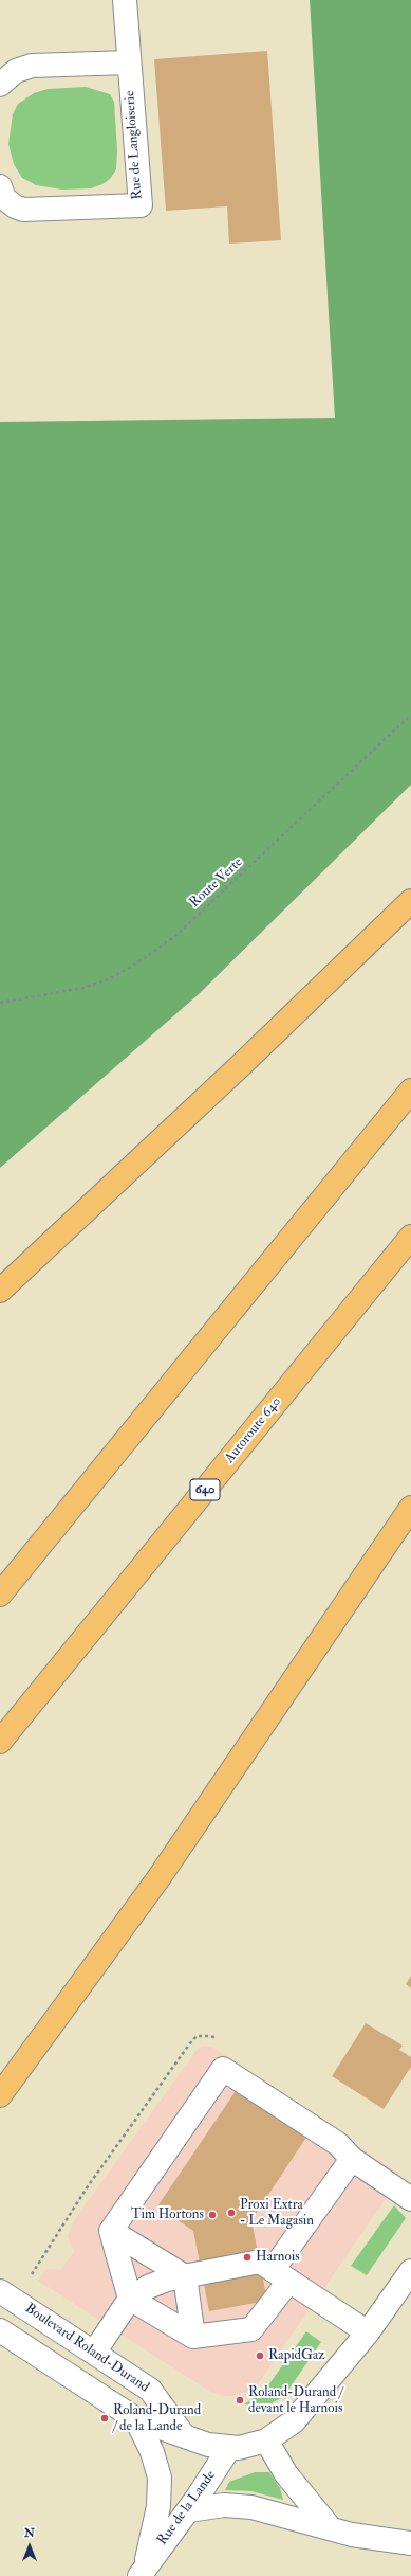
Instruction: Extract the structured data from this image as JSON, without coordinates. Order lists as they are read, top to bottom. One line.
{"streets":{"highway":["Autoroute 640","640"],"street":["Rue de Langloiserie","Boulevard Roland-Durand","Rue de la Lande"],"path":["Route Verte"]},"places":["Proxi Extra - Le Magasin","Tim Hortons","Harnois","RapidGaz","Roland-Durand / devant le Harnois","Roland-Durand / de la Lande"],"north":"top"}
